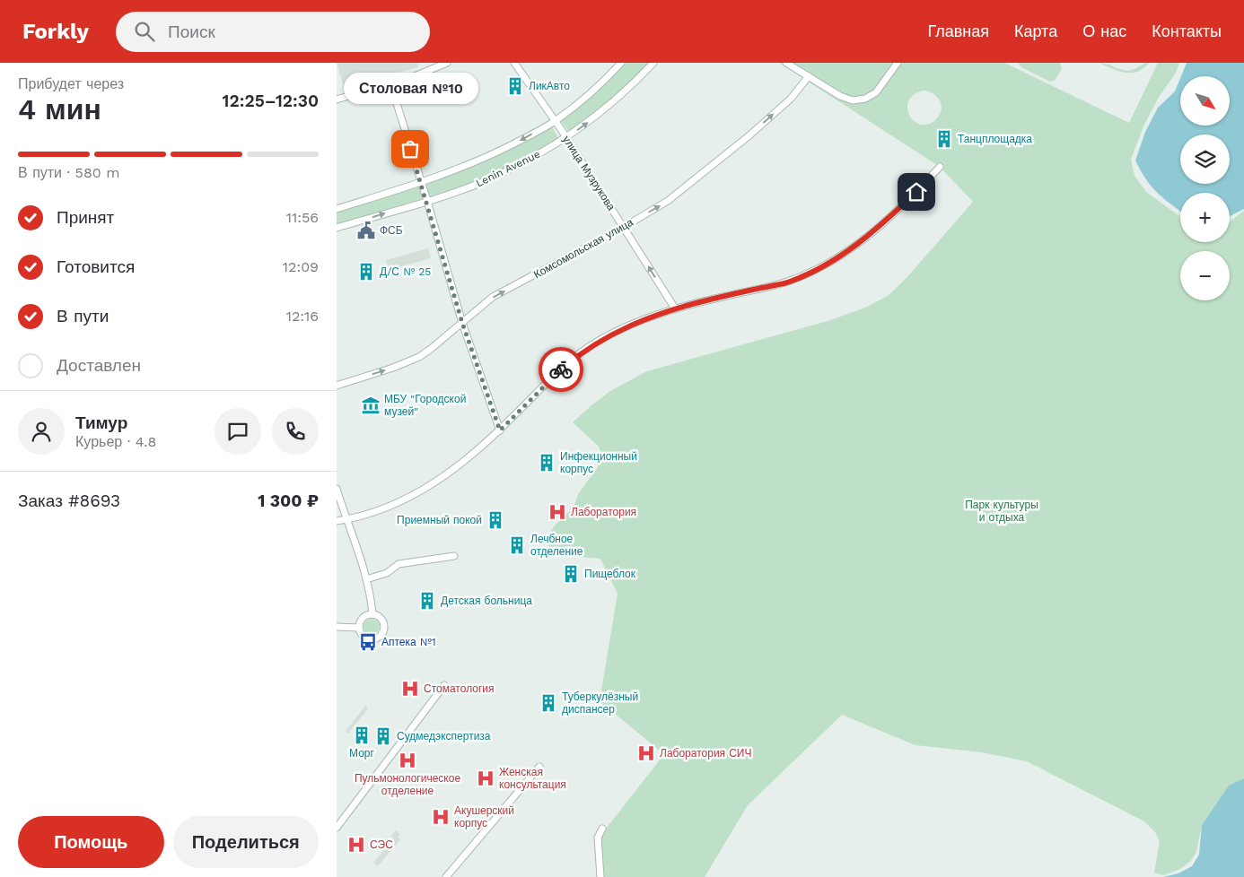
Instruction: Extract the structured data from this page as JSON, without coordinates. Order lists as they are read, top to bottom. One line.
{"streets":{"street":["Lenin Avenue","улица Музрукова","Комсомольская улица"]},"crossings":[["Lenin Avenue","улица Музрукова"],["улица Музрукова","Комсомольская улица"]],"one_way":["Комсомольская улица"],"parks":["Парк культуры и отдыха"],"places":{"building":["ЛикАвто","Танцплощадка","Д/С № 25","Инфекционный корпус","Приемный покой","Лечбное отделение","Пищеблок","Детская больница","Туберкулёзный диспансер","Морг","Судмедэкспертиза"],"other":["Столовая №10"],"public building":["ФСБ"],"museum":["МБУ \"Городской музей\""],"hospital":["Лаборатория","Стоматология","Лаборатория СИЧ","Пульмонологическое отделение","Женская консультация","Акушерский корпус","СЭС"],"bus stop":["Аптека №1"]},"north":"bottom right","page":{"header":"Forkly","search":"Поиск","nav":["Главная","Карта","О нас","Контакты"],"heading":["4 мин","Прибудет через","12:25–12:30"],"panel":["Тимур","Курьер · 4.8","Заказ #8693","1 300 ₽"],"bubble":"Столовая №10","map_buttons":["+","−"],"bar":"В пути · 580 m","list":[["Принят","11:56"],["Готовится","12:09"],["В пути","12:16"],"Доставлен"],"buttons":["Помощь","Поделиться"]}}
